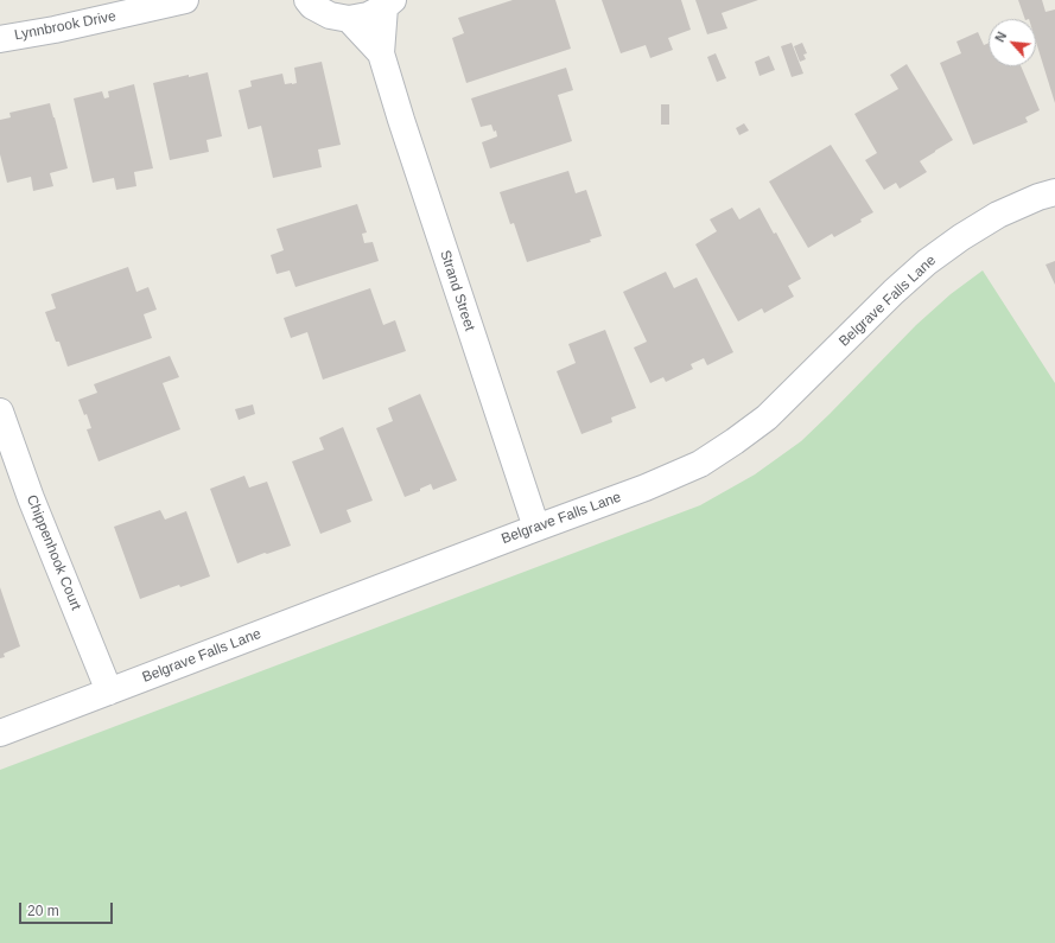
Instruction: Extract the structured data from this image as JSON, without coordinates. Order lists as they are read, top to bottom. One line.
{"streets":{"street":["Lynnbrook Drive","Strand Street","Belgrave Falls Lane","Chippenhook Court"]},"crossings":[["Strand Street","Belgrave Falls Lane"],["Belgrave Falls Lane","Chippenhook Court"]],"scale_bar":"20 m","north":"top left"}
